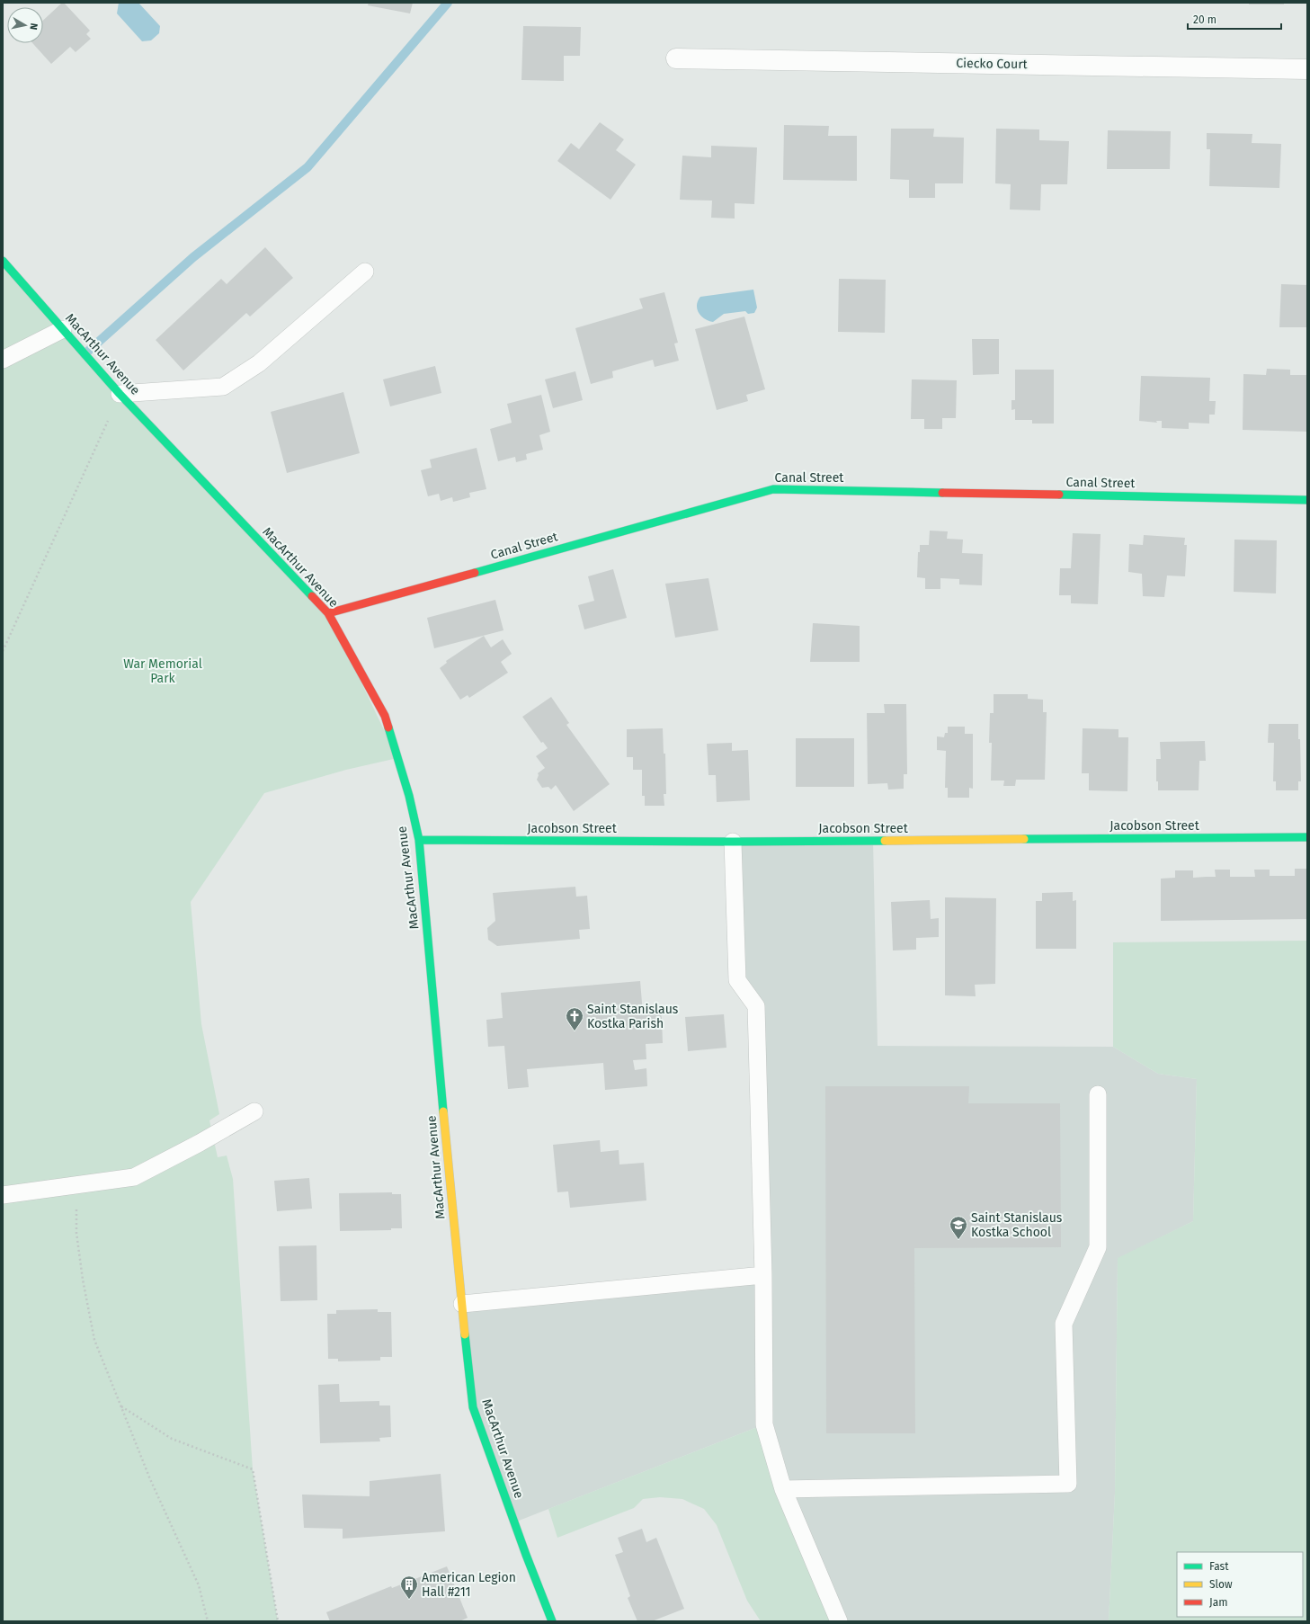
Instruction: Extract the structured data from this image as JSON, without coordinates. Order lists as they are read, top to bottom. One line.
{"streets":{"street":["Ciecko Court","MacArthur Avenue","Canal Street","Jacobson Street"]},"crossings":[["MacArthur Avenue","Canal Street"],["MacArthur Avenue","Jacobson Street"]],"parks":["War Memorial Park"],"places":{"church":["Saint Stanislaus Kostka Parish"],"school or university":["Saint Stanislaus Kostka School"],"building":["American Legion Hall #211"]},"legend":["Fast","Slow","Jam"],"scale_bar":"20 m","north":"right"}
